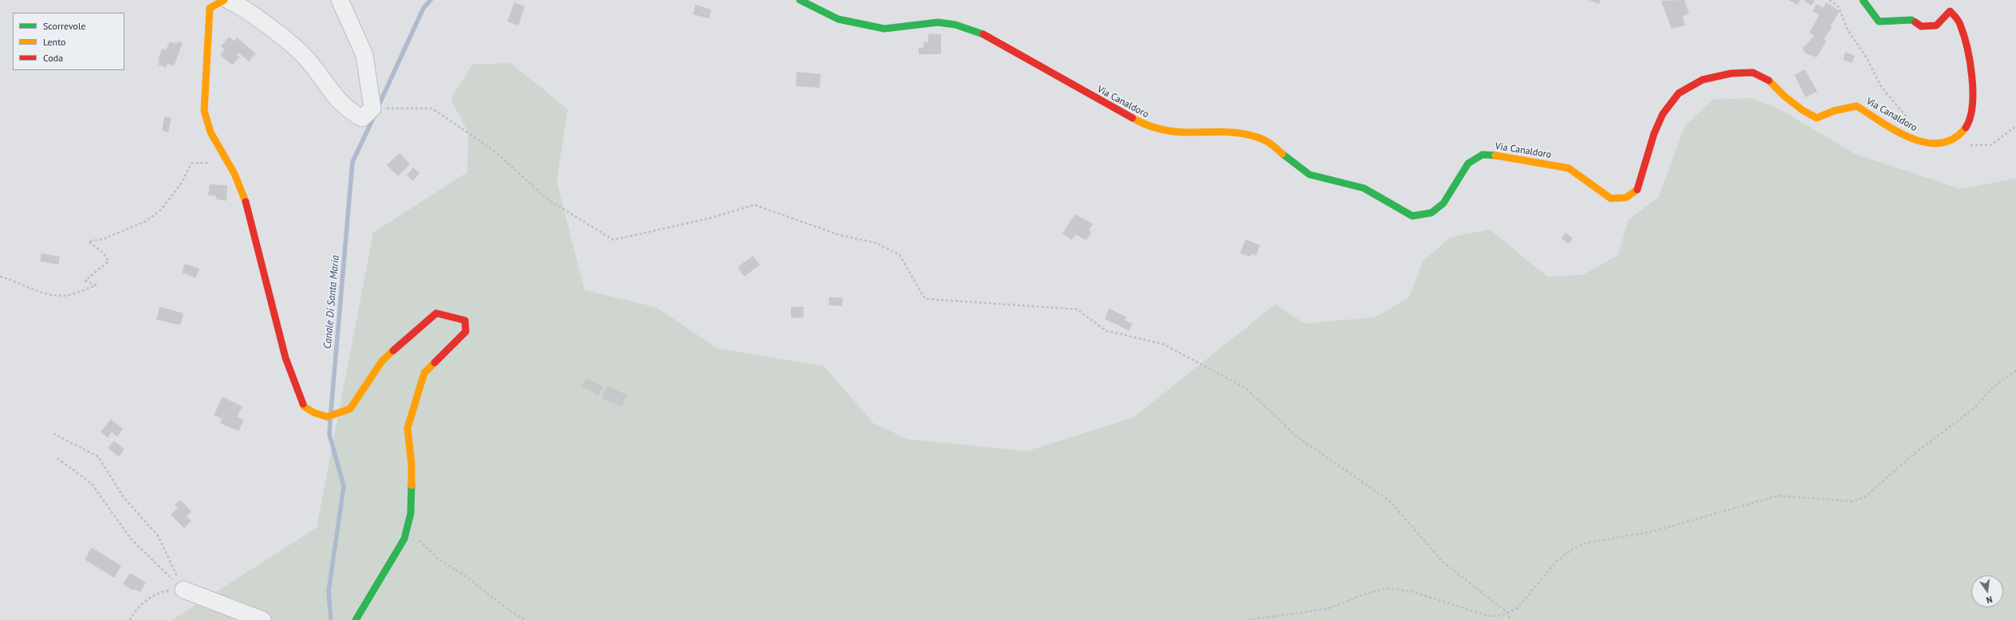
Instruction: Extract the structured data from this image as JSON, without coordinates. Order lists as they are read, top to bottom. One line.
{"streets":{"street":["Via Canaldoro"]},"water":["Canale Di Santa Maria"],"legend":["Scorrevole","Lento","Coda"],"north":"bottom"}
